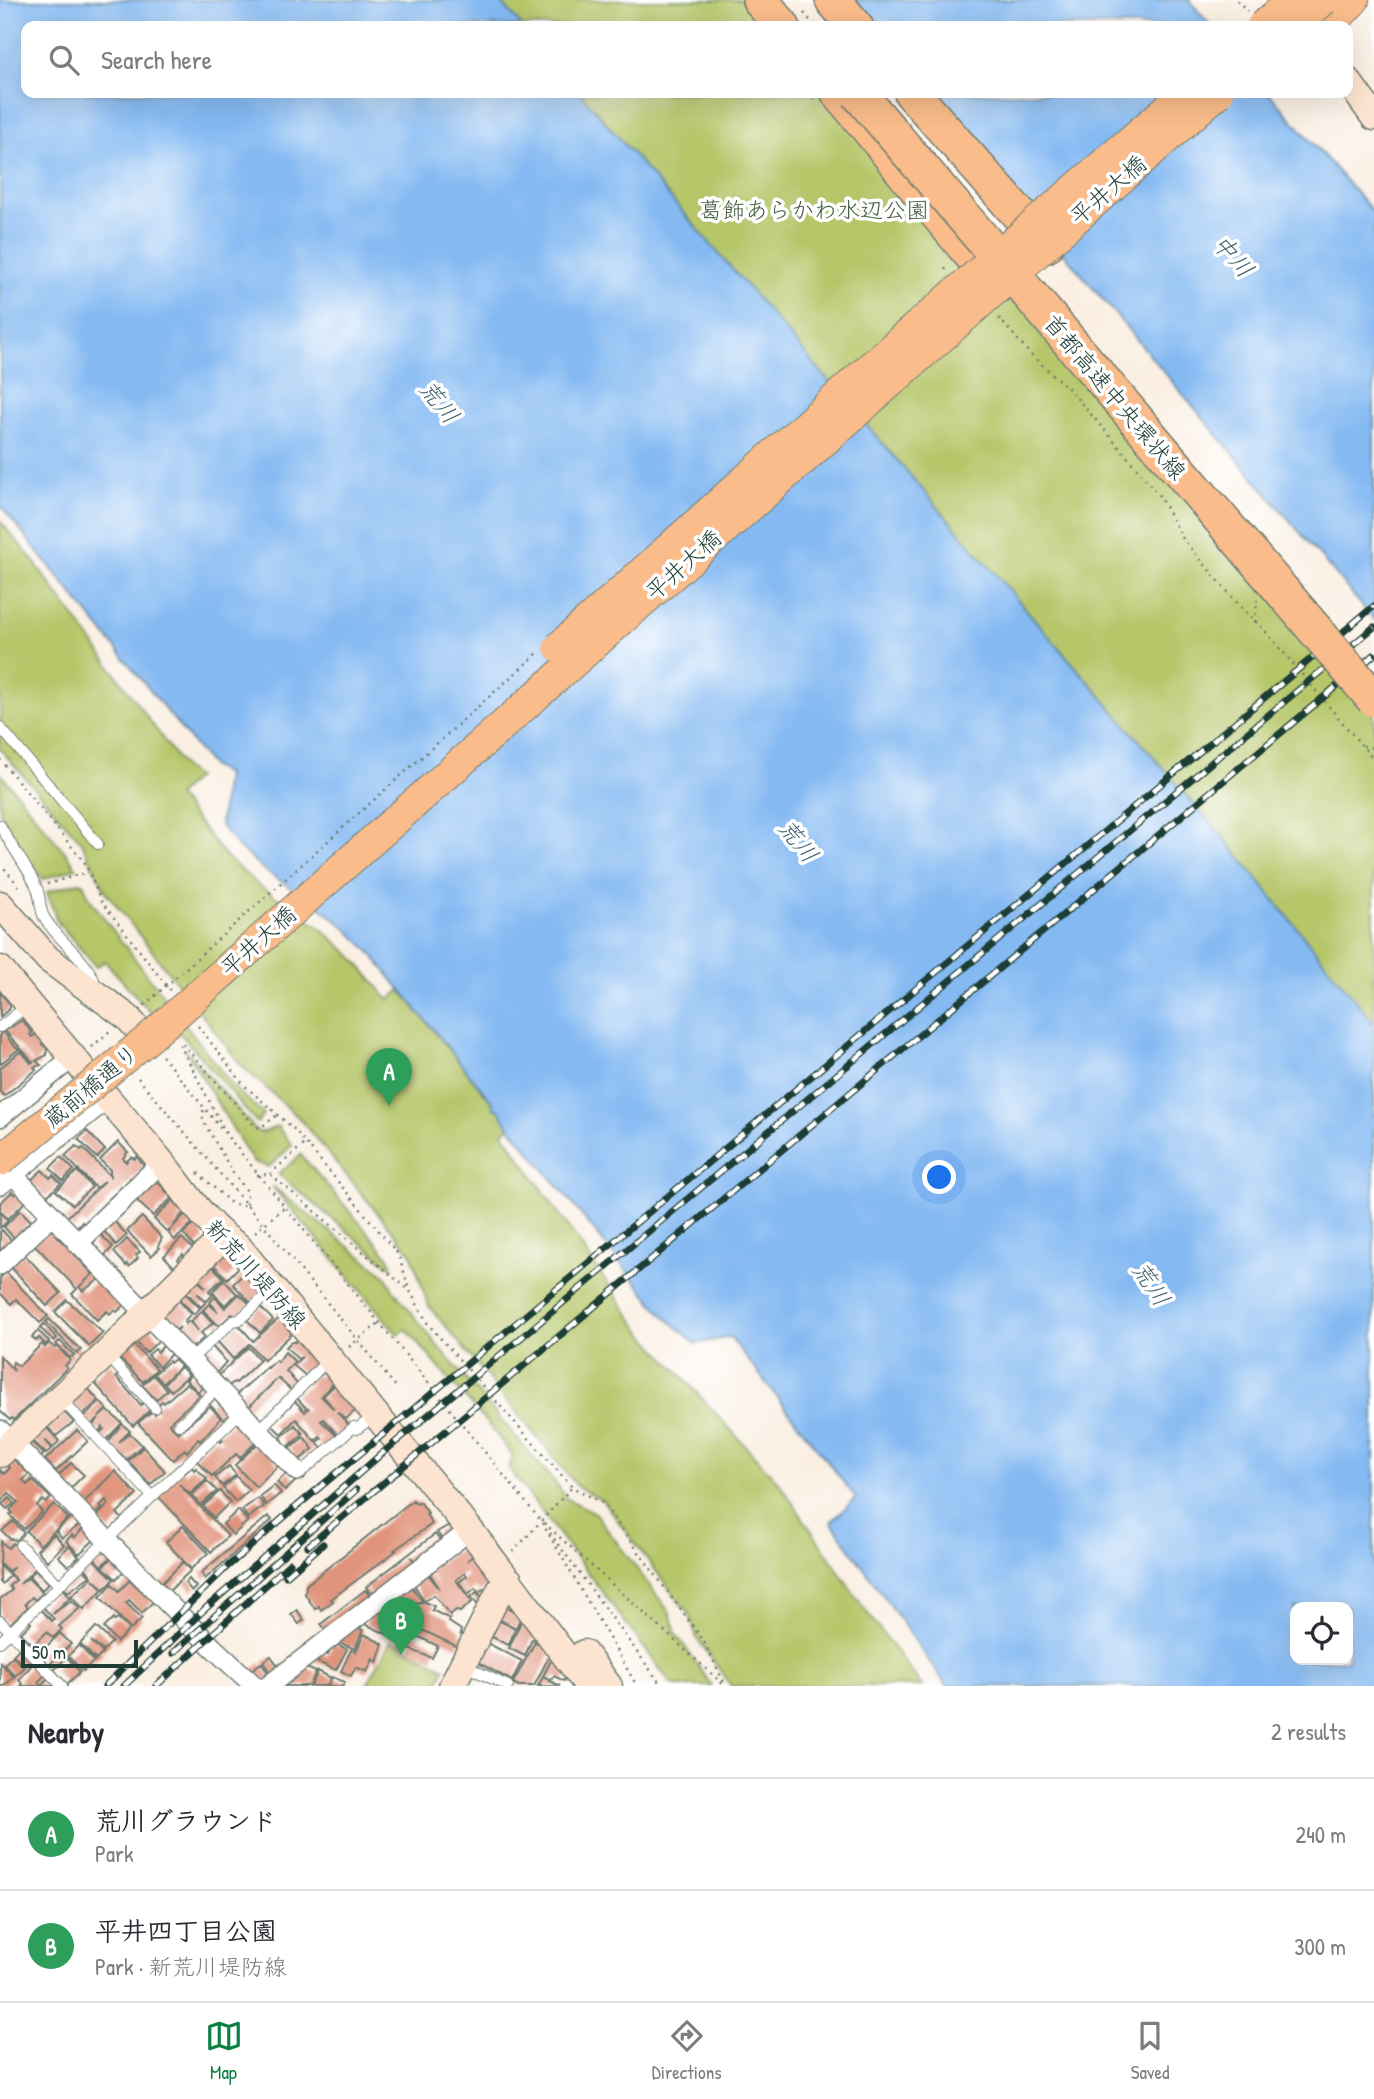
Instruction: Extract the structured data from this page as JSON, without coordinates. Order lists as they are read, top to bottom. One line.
{"streets":{"highway":["首都高速中央環状線"],"main road":["平井大橋","蔵前橋通り","新荒川堤防線"]},"crossings":[["平井大橋","蔵前橋通り"]],"water":["中川","荒川"],"parks":["葛飾あらかわ水辺公園"],"scale_bar":"50 m","page":{"search":"Search here","pins":["A","B"],"scale":"50 m","heading":["Nearby","2 results"],"list":[{"mark":"A","name":"荒川グラウンド","note":"Park","value":"240 m"},{"mark":"B","name":"平井四丁目公園","note":"Park · 新荒川堤防線","value":"300 m"}],"nav":["Map","Directions","Saved"]}}
